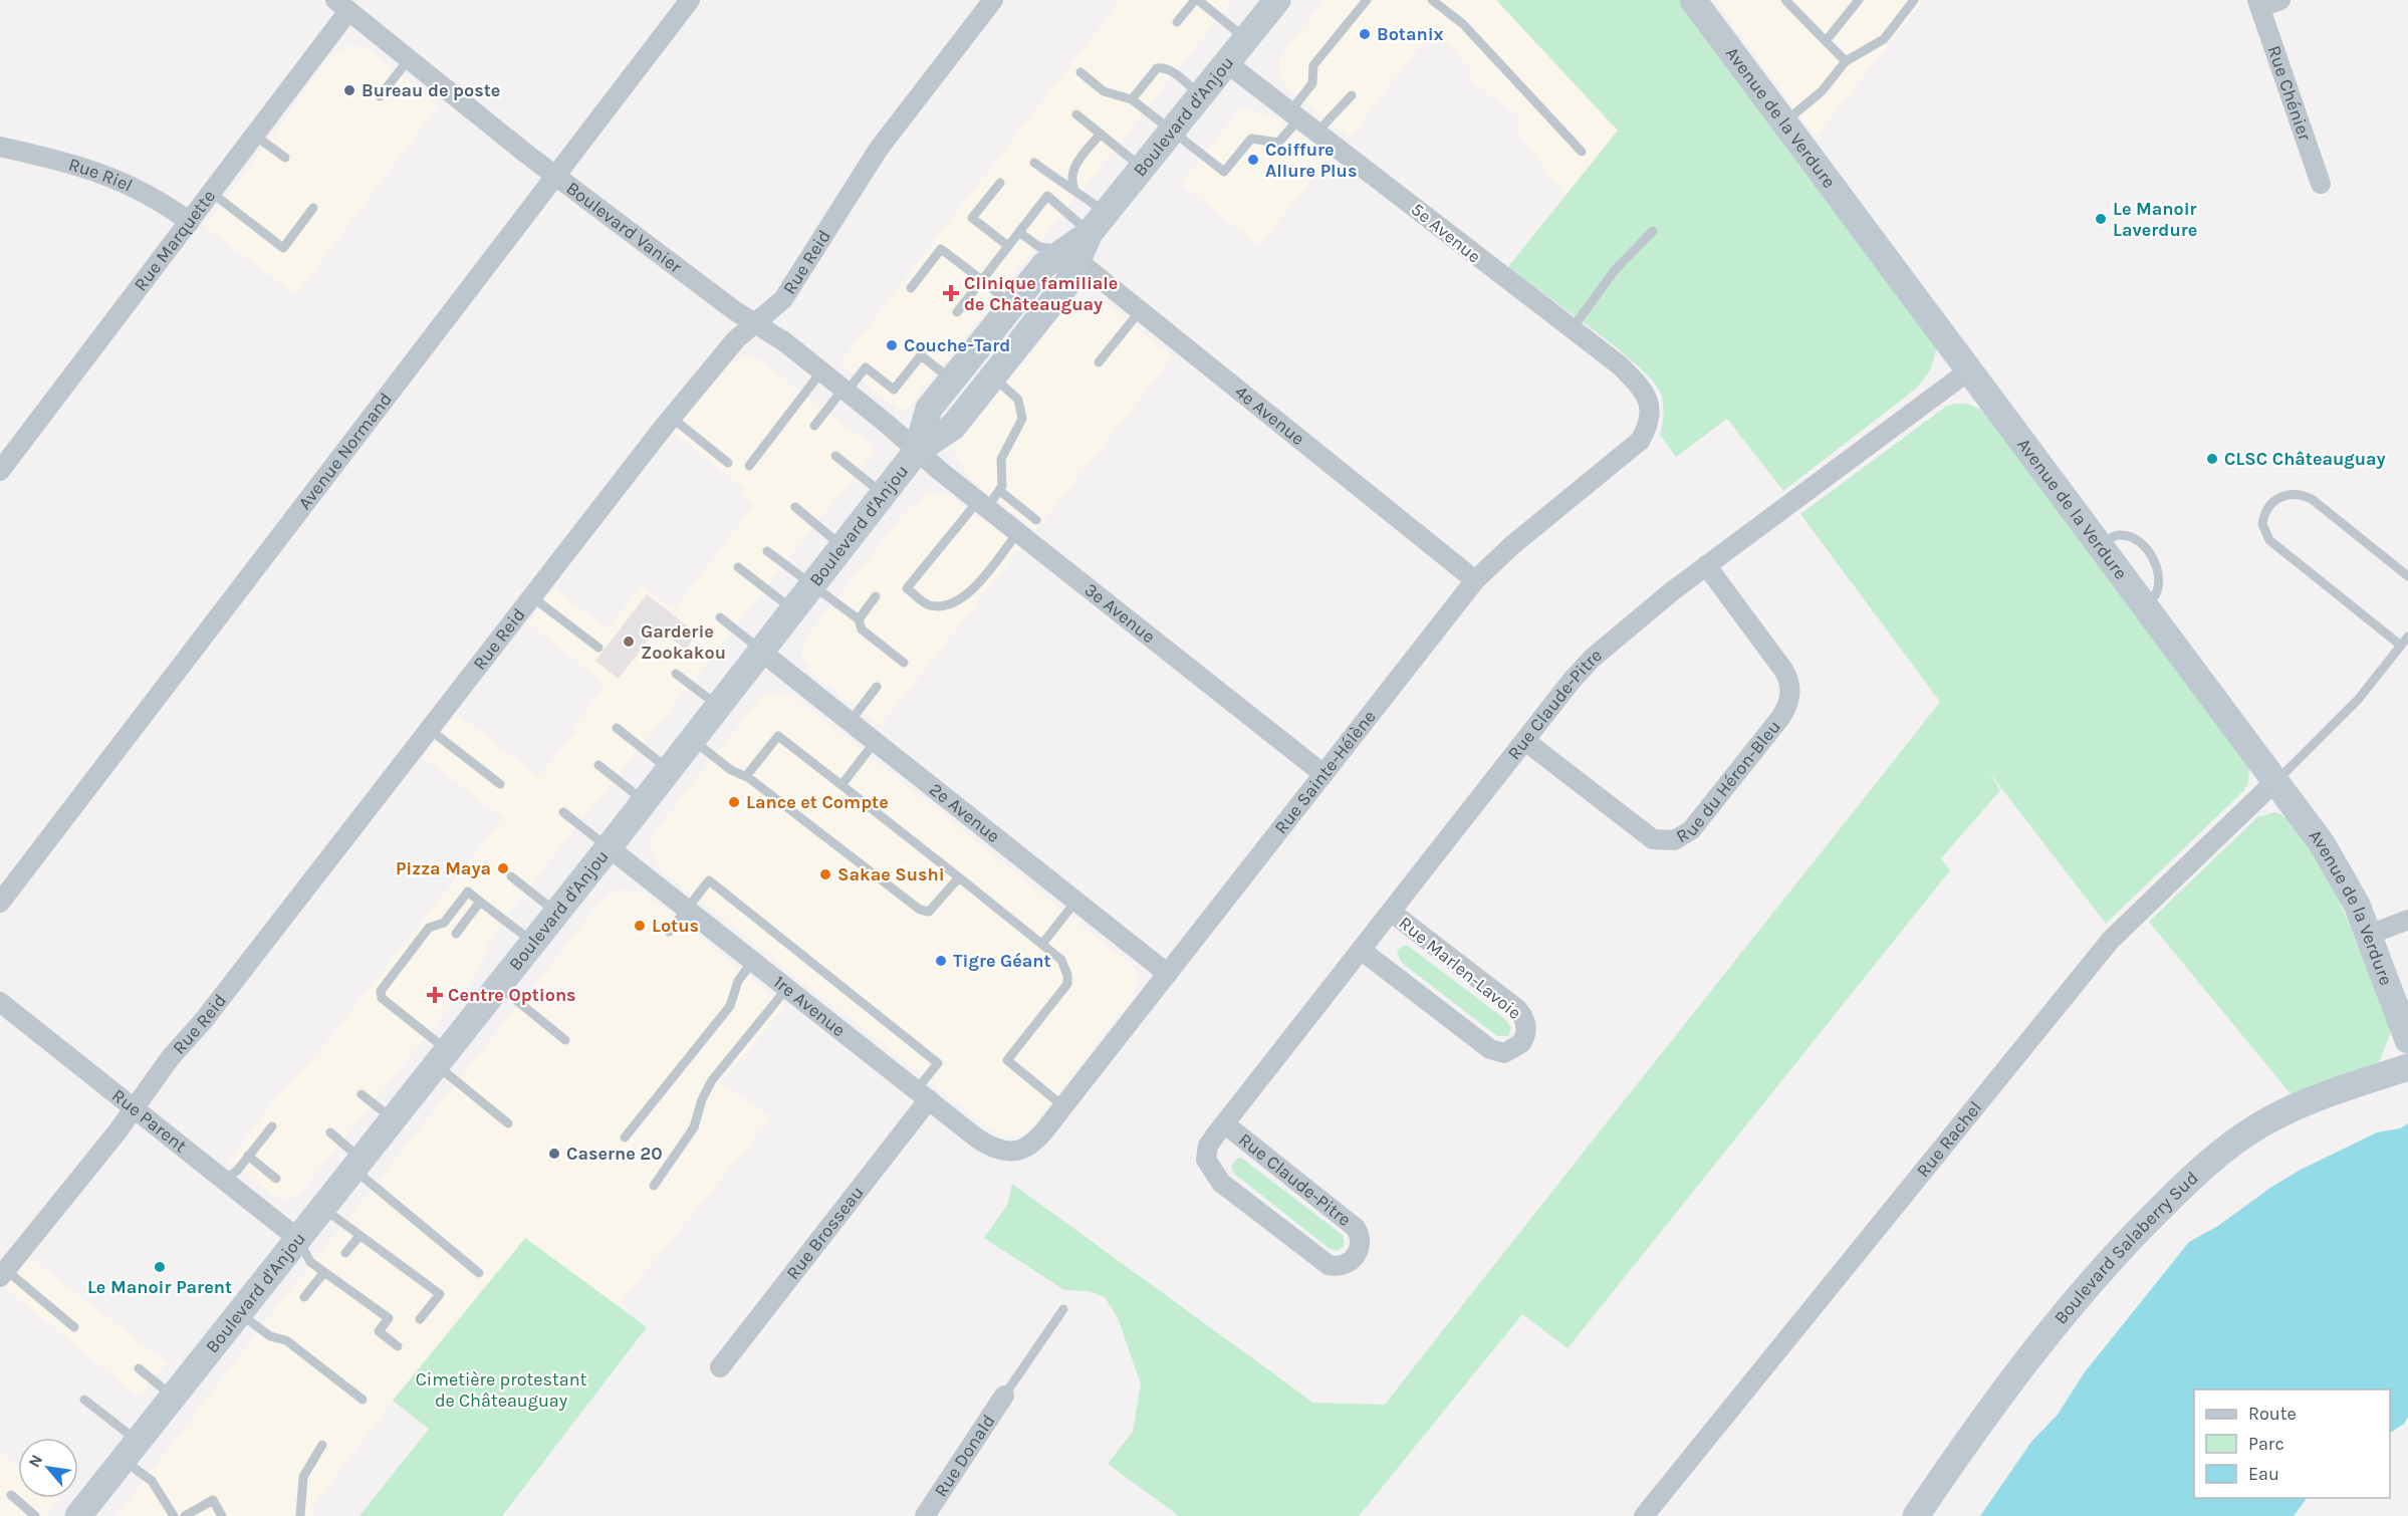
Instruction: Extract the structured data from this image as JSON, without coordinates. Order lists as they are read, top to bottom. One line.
{"streets":{"street":["Rue Chénier","Boulevard d'Anjou","Avenue de la Verdure","Rue Riel","Boulevard Vanier","5e Avenue","Rue Marquette","Rue Reid","4e Avenue","Avenue Normand","3e Avenue","Rue Claude-Pitre","Rue Sainte-Hélène","Rue du Héron-Bleu","2e Avenue","Rue Marlen-Lavoie","1re Avenue","Rue Parent","Rue Rachel","Rue Brosseau","Boulevard Salaberry Sud","Rue Donald"]},"crossings":[["Boulevard d'Anjou","Boulevard Vanier"],["Boulevard d'Anjou","5e Avenue"],["Boulevard d'Anjou","4e Avenue"],["Boulevard d'Anjou","3e Avenue"],["Boulevard d'Anjou","2e Avenue"],["Boulevard d'Anjou","1re Avenue"],["Boulevard d'Anjou","Rue Parent"],["Avenue de la Verdure","Rue Claude-Pitre"],["Avenue de la Verdure","Rue Rachel"],["Rue Riel","Rue Marquette"],["Boulevard Vanier","Rue Marquette"],["Boulevard Vanier","Rue Reid"],["Boulevard Vanier","Avenue Normand"],["Boulevard Vanier","3e Avenue"],["5e Avenue","Rue Sainte-Hélène"],["Rue Reid","Rue Parent"],["4e Avenue","Rue Sainte-Hélène"],["3e Avenue","Rue Sainte-Hélène"],["Rue Claude-Pitre","Rue du Héron-Bleu"],["Rue Claude-Pitre","Rue Marlen-Lavoie"],["Rue Sainte-Hélène","2e Avenue"],["Rue Sainte-Hélène","1re Avenue"],["1re Avenue","Rue Brosseau"]],"parks":["Cimetière protestant de Châteauguay"],"places":{"other":["Botanix","Bureau de poste","Coiffure Allure Plus","Le Manoir Laverdure","Couche-Tard","CLSC Châteauguay","Garderie Zookakou","Lance et Compte","Pizza Maya","Sakae Sushi","Lotus","Tigre Géant","Caserne 20","Le Manoir Parent"],"health":["Clinique familiale de Châteauguay","Centre Options"]},"legend":["Route","Parc","Eau"],"north":"top left"}
